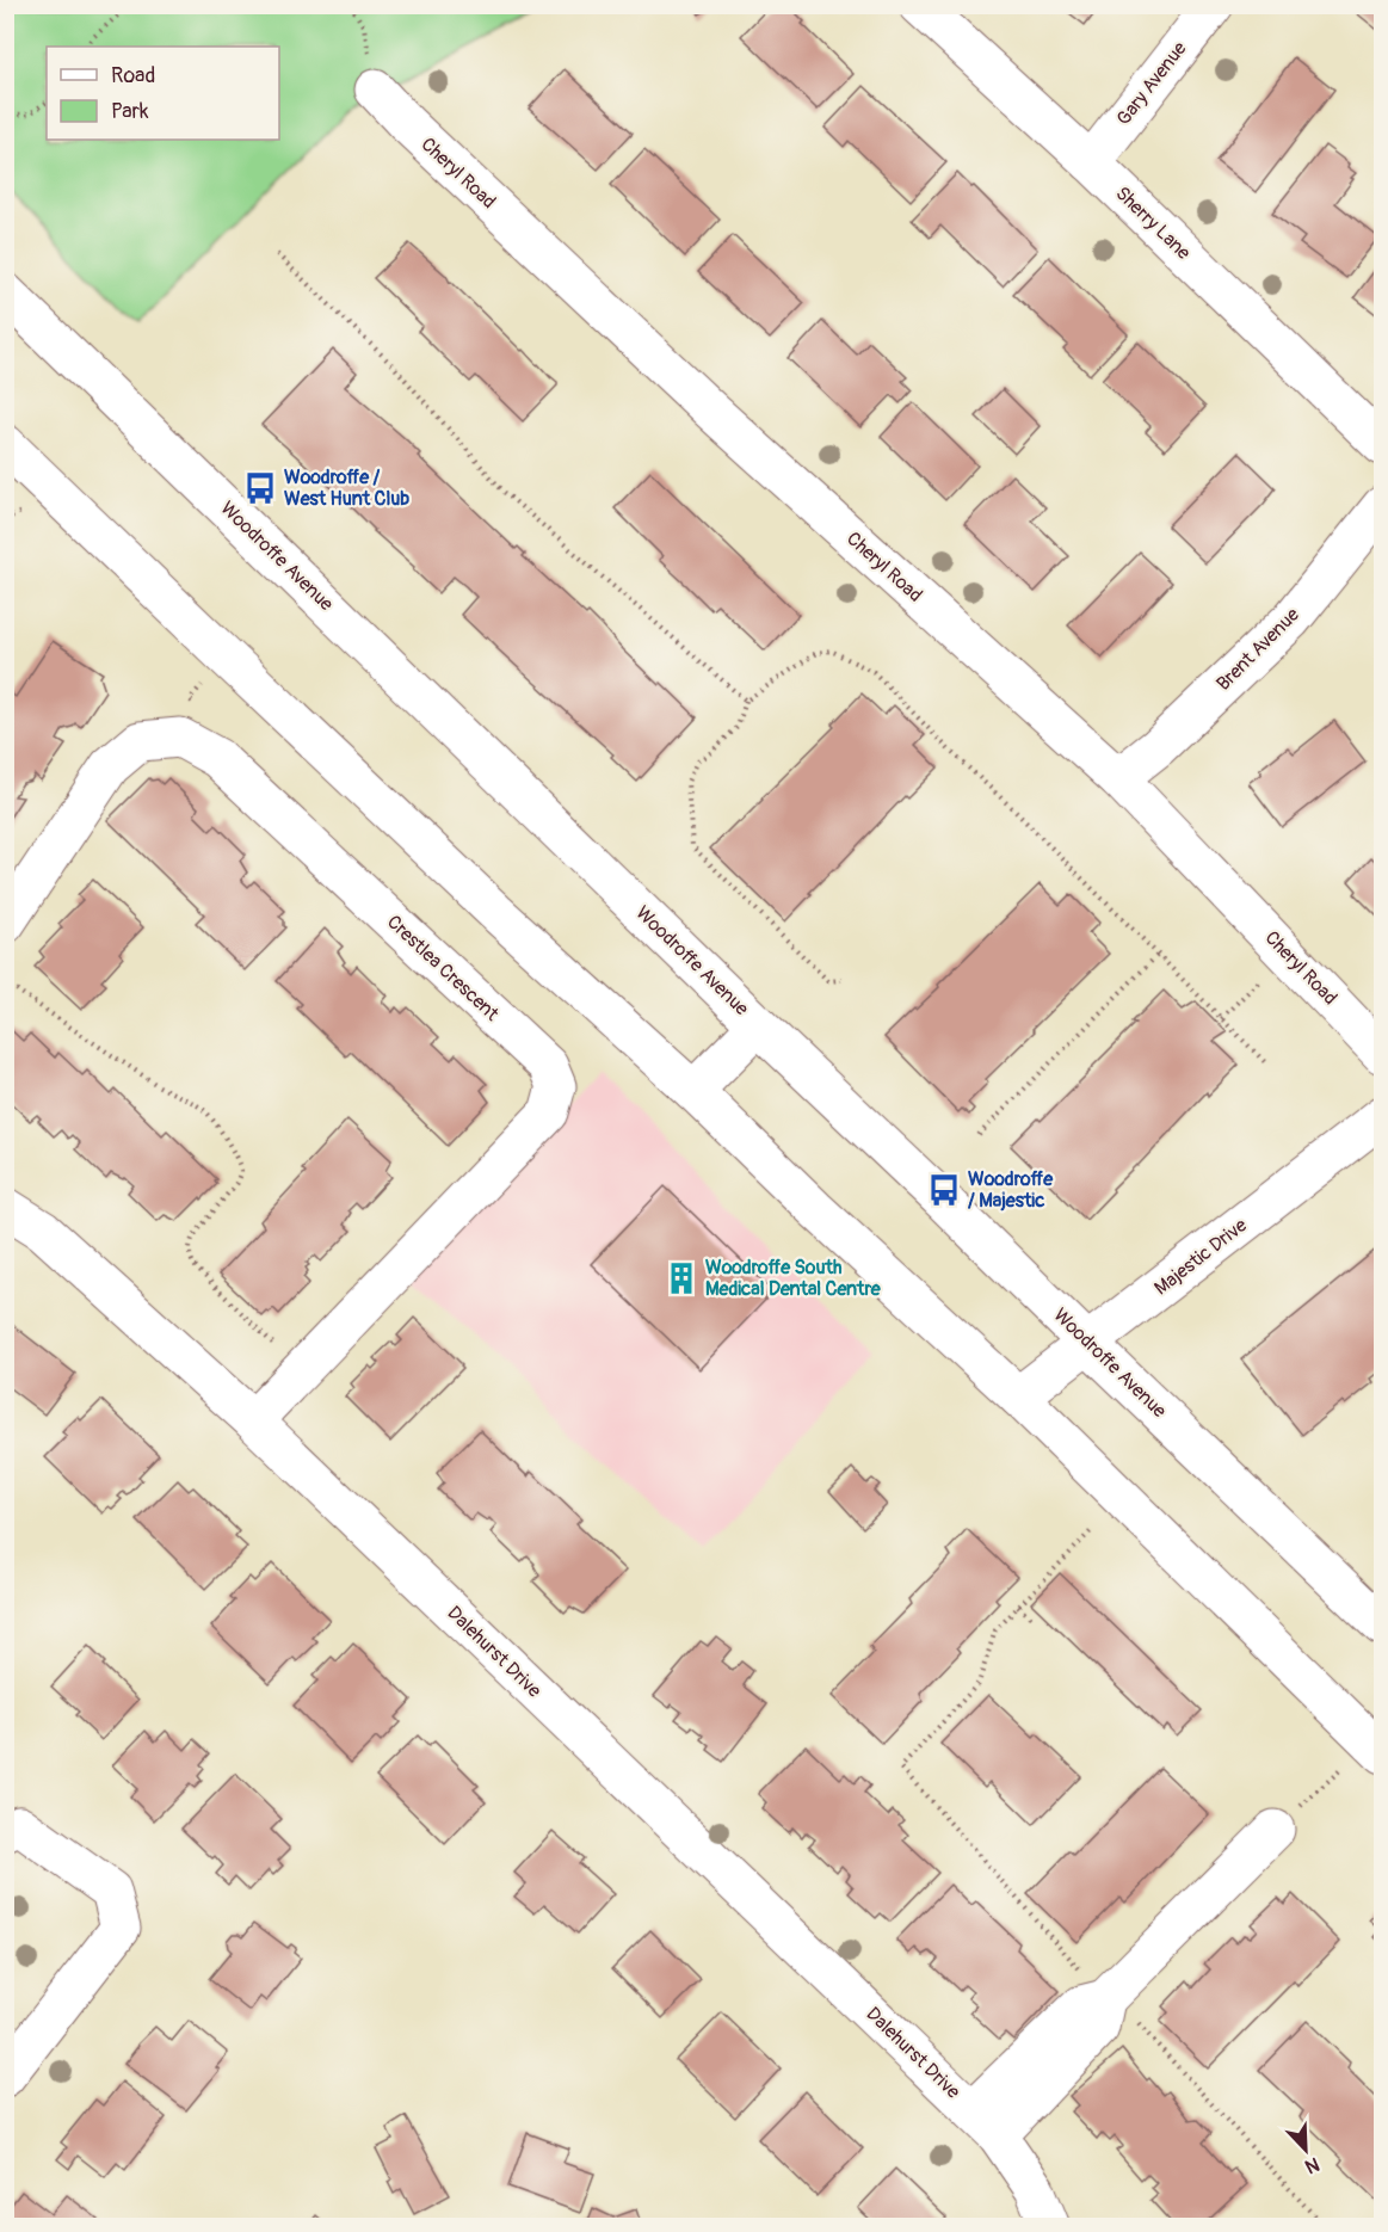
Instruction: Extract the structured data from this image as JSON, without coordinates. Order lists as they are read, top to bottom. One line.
{"streets":{"street":["Gary Avenue","Cheryl Road","Sherry Lane","Woodroffe Avenue","Brent Avenue","Crestlea Crescent","Majestic Drive","Dalehurst Drive"]},"crossings":[["Gary Avenue","Sherry Lane"],["Cheryl Road","Brent Avenue"],["Woodroffe Avenue","Majestic Drive"],["Crestlea Crescent","Dalehurst Drive"]],"places":{"bus stop":["Woodroffe / West Hunt Club","Woodroffe / Majestic"],"building":["Woodroffe South Medical Dental Centre"]},"legend":["Road","Park"],"north":"bottom right"}
